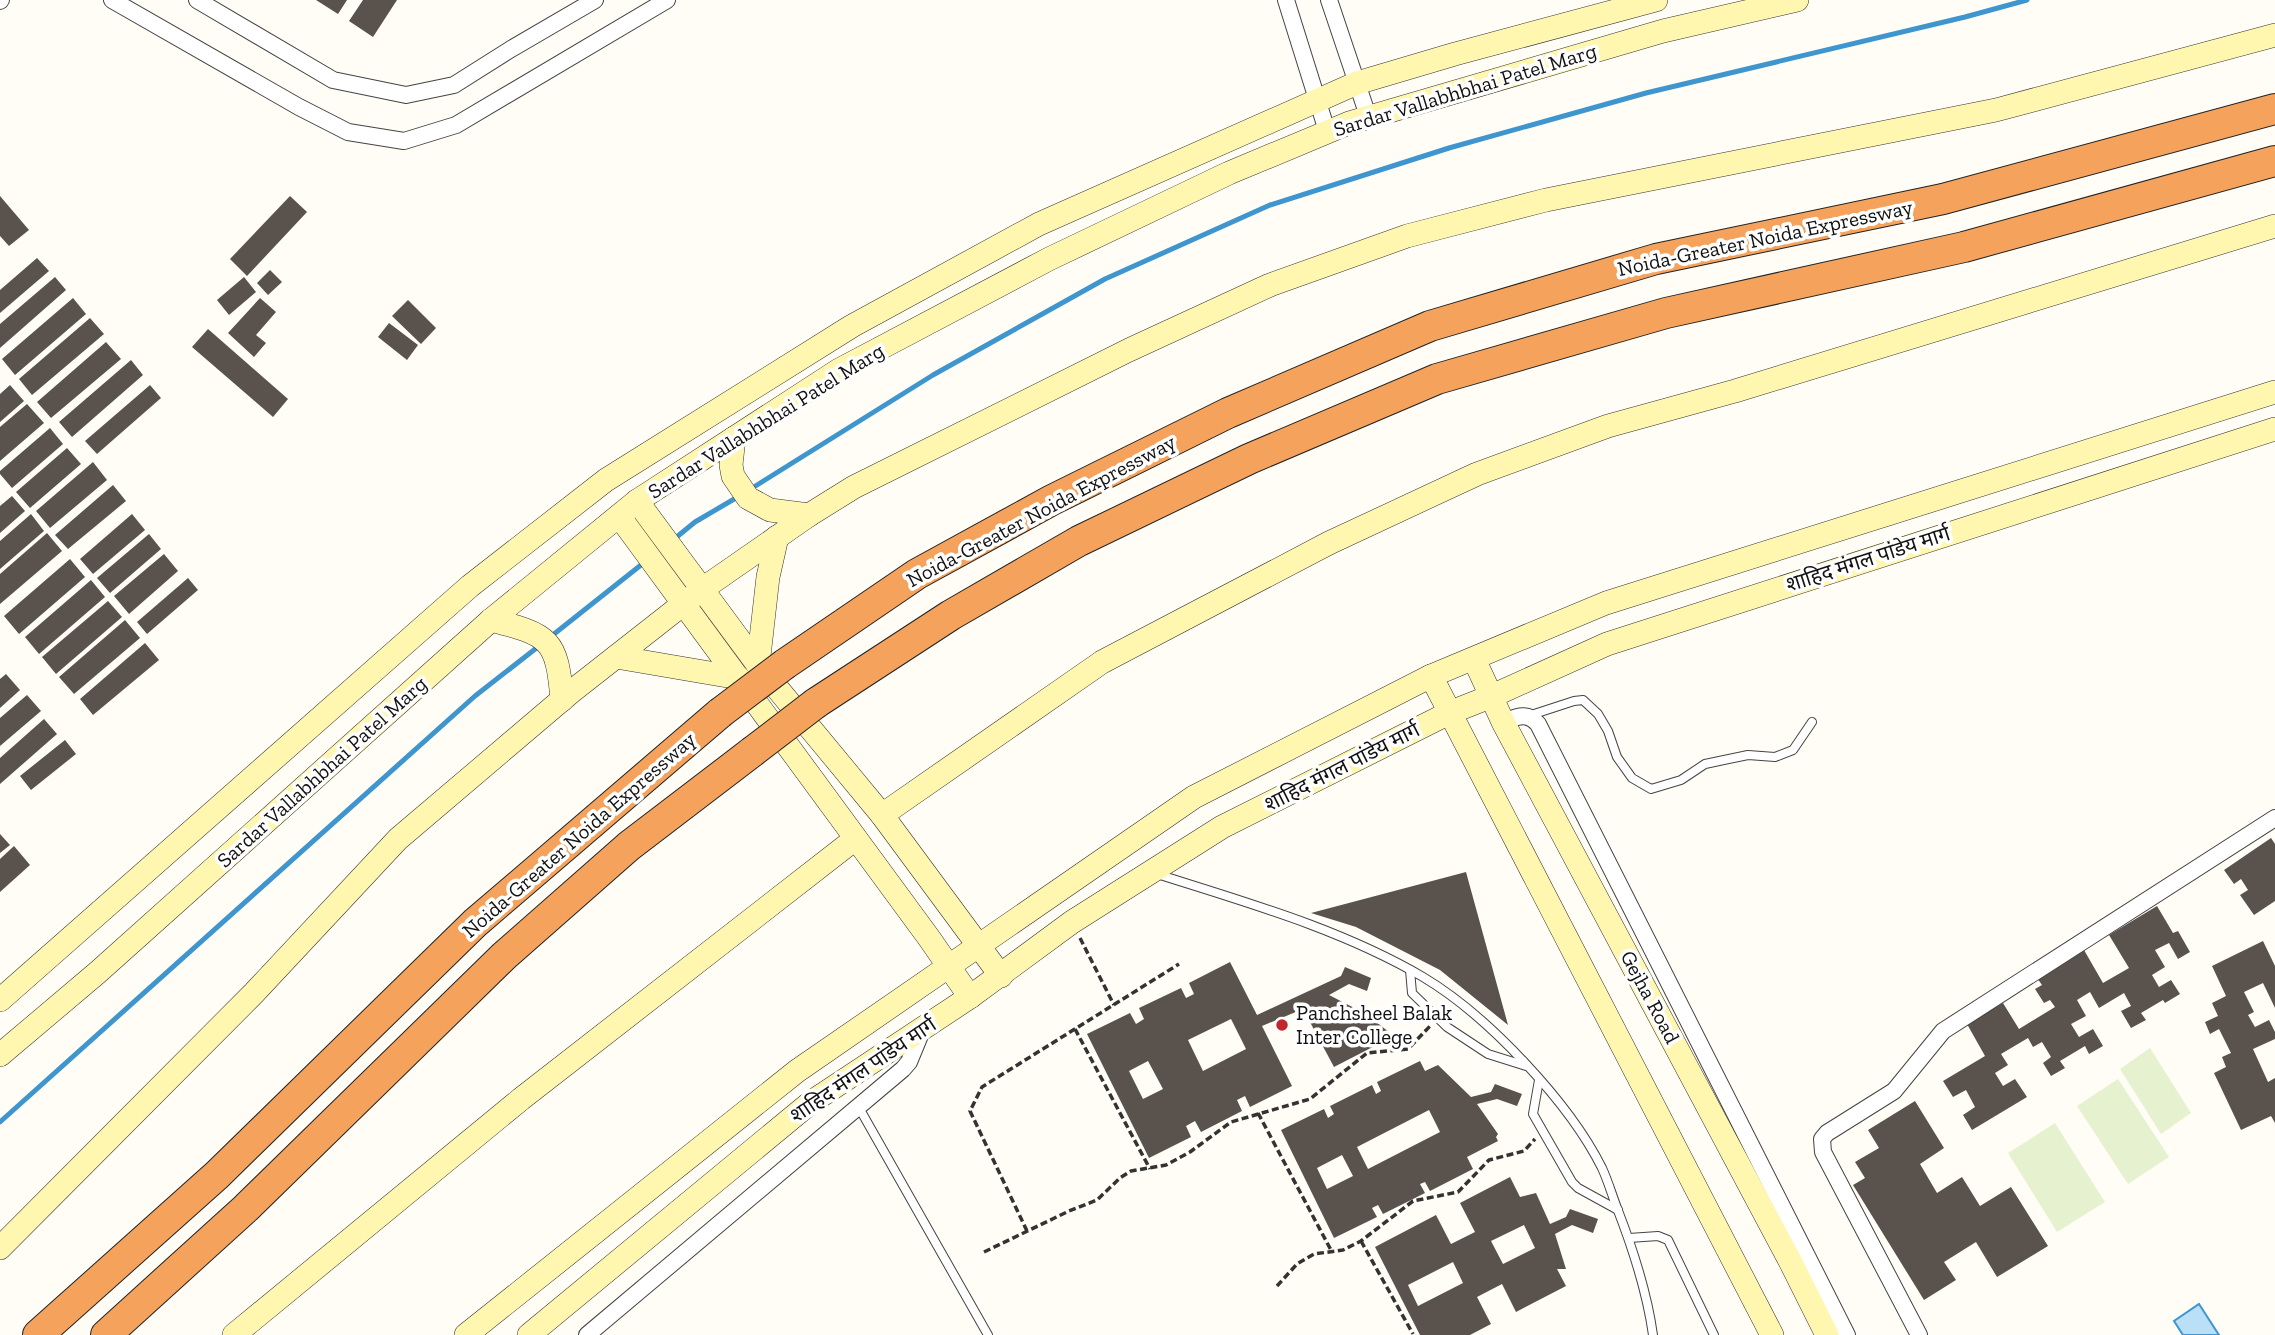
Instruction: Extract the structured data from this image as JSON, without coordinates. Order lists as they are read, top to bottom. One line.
{"streets":{"highway":["Noida-Greater Noida Expressway"],"street":["Sardar Vallabhbhai Patel Marg","शाहिद मंगल पांडेय मार्ग","Gejha Road"]},"crossings":[["शाहिद मंगल पांडेय मार्ग","Gejha Road"]],"places":["Panchsheel Balak Inter College"]}
